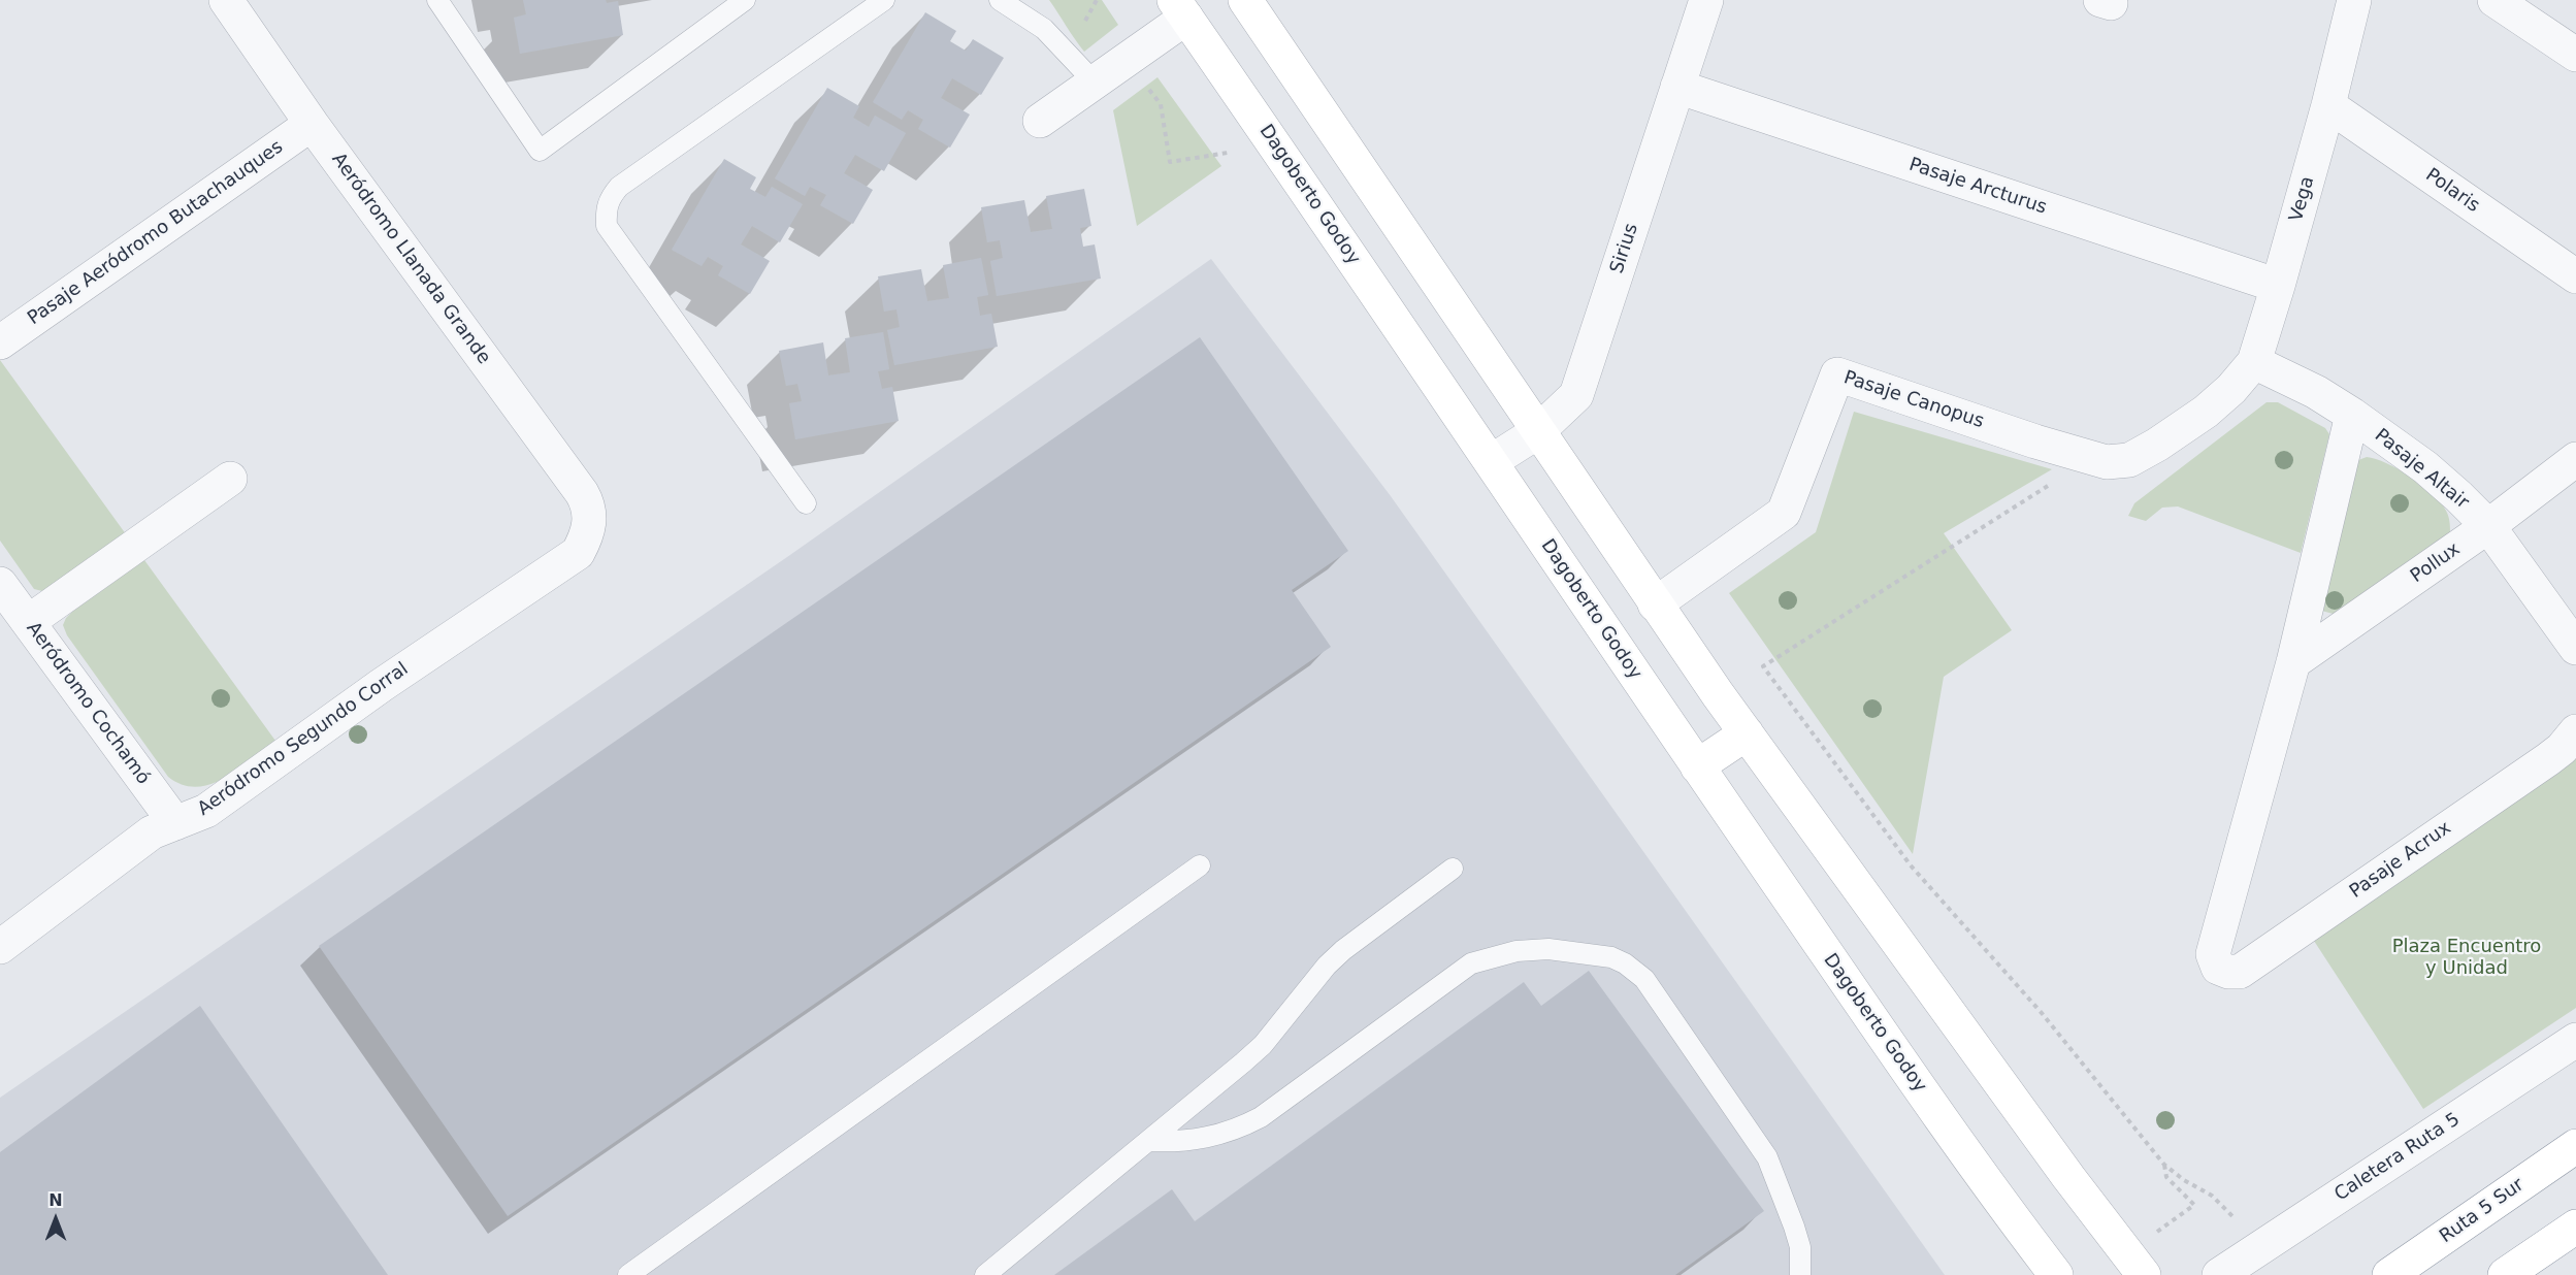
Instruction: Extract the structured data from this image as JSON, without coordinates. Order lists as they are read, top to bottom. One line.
{"streets":{"main road":["Dagoberto Godoy","Ruta 5 Sur"],"street":["Pasaje Arcturus","Polaris","Vega","Pasaje Aeródromo Butachauques","Sirius","Aeródromo Llanada Grande","Pasaje Canopus","Pasaje Altair","Pollux","Aeródromo Cochamó","Aeródromo Segundo Corral","Pasaje Acrux","Caletera Ruta 5"]},"crossings":[["Pasaje Arcturus","Vega"],["Pasaje Arcturus","Sirius"],["Polaris","Vega"],["Dagoberto Godoy","Sirius"],["Vega","Pasaje Canopus"],["Vega","Pasaje Altair"],["Pasaje Aeródromo Butachauques","Aeródromo Llanada Grande"],["Aeródromo Llanada Grande","Aeródromo Segundo Corral"],["Pasaje Altair","Pollux"],["Pollux","Pasaje Acrux"],["Aeródromo Cochamó","Aeródromo Segundo Corral"]],"parks":["Plaza Encuentro y Unidad"],"north":"top"}
